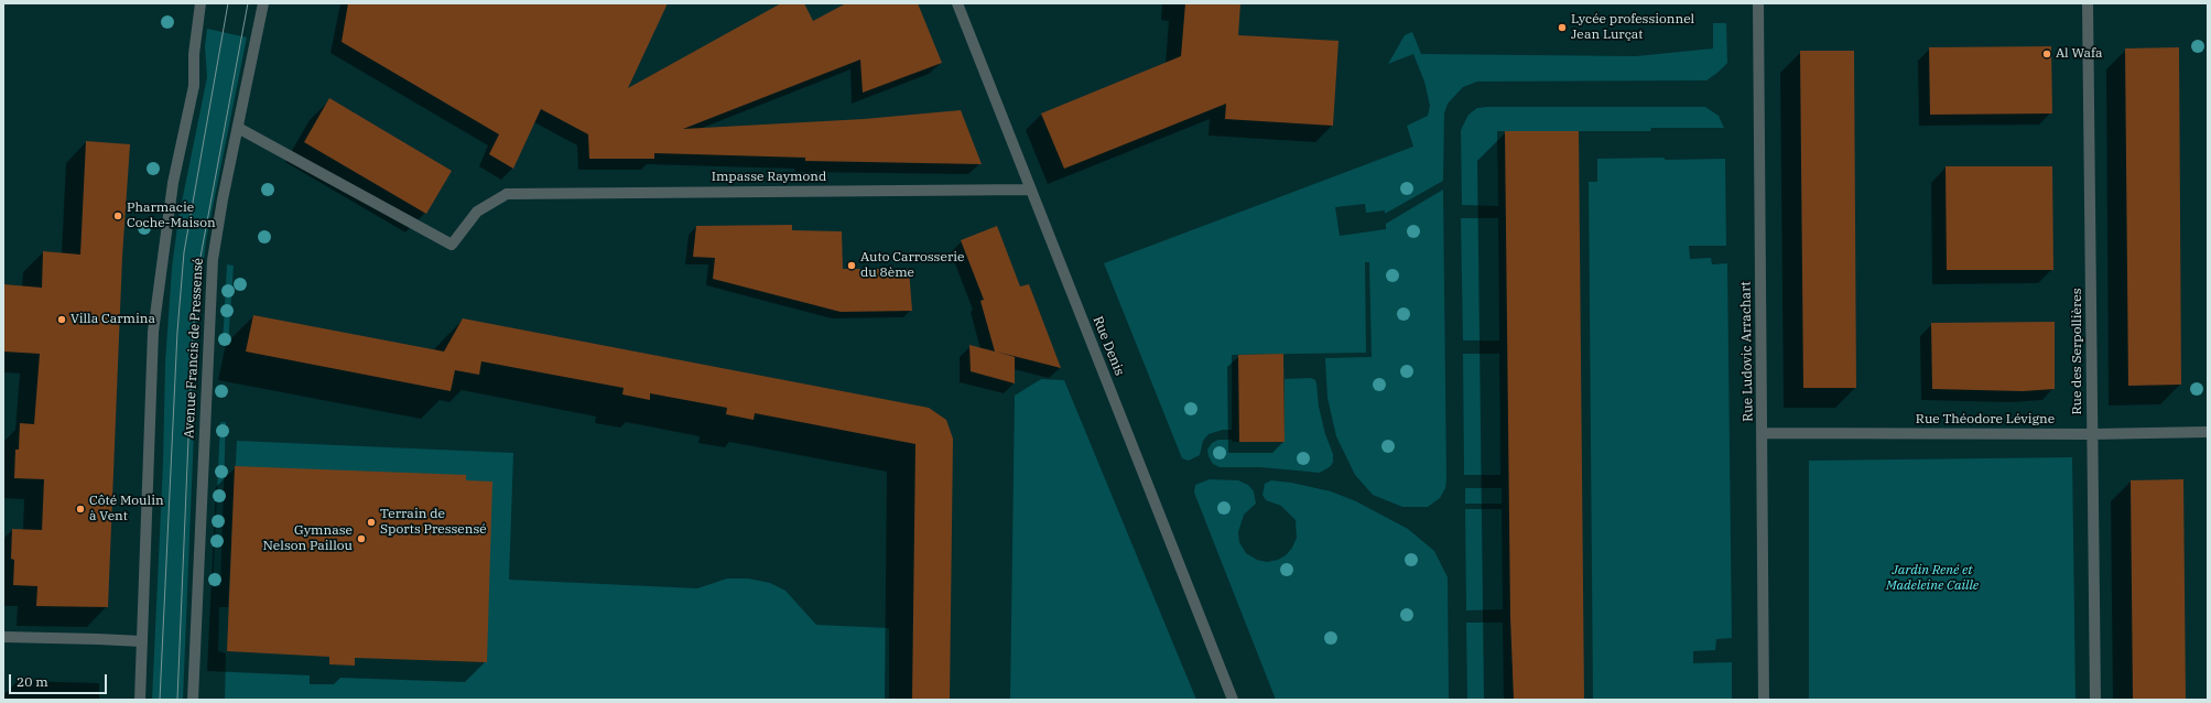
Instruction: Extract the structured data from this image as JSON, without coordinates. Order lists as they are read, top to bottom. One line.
{"streets":{"street":["Impasse Raymond","Rue Denis","Avenue Francis de Pressensé","Rue Ludovic Arrachart","Rue des Serpollières","Rue Théodore Lévigne"]},"crossings":[["Impasse Raymond","Rue Denis"],["Impasse Raymond","Avenue Francis de Pressensé"],["Rue Ludovic Arrachart","Rue Théodore Lévigne"],["Rue des Serpollières","Rue Théodore Lévigne"]],"parks":["Jardin René et Madeleine Caille"],"places":["Lycée professionnel Jean Lurçat","Al Wafa","Pharmacie Coche-Maison","Auto Carrosserie du 8ème","Villa Carmina","Côté Moulin à Vent","Terrain de Sports Pressensé","Gymnase Nelson Paillou"],"scale_bar":"20 m"}
